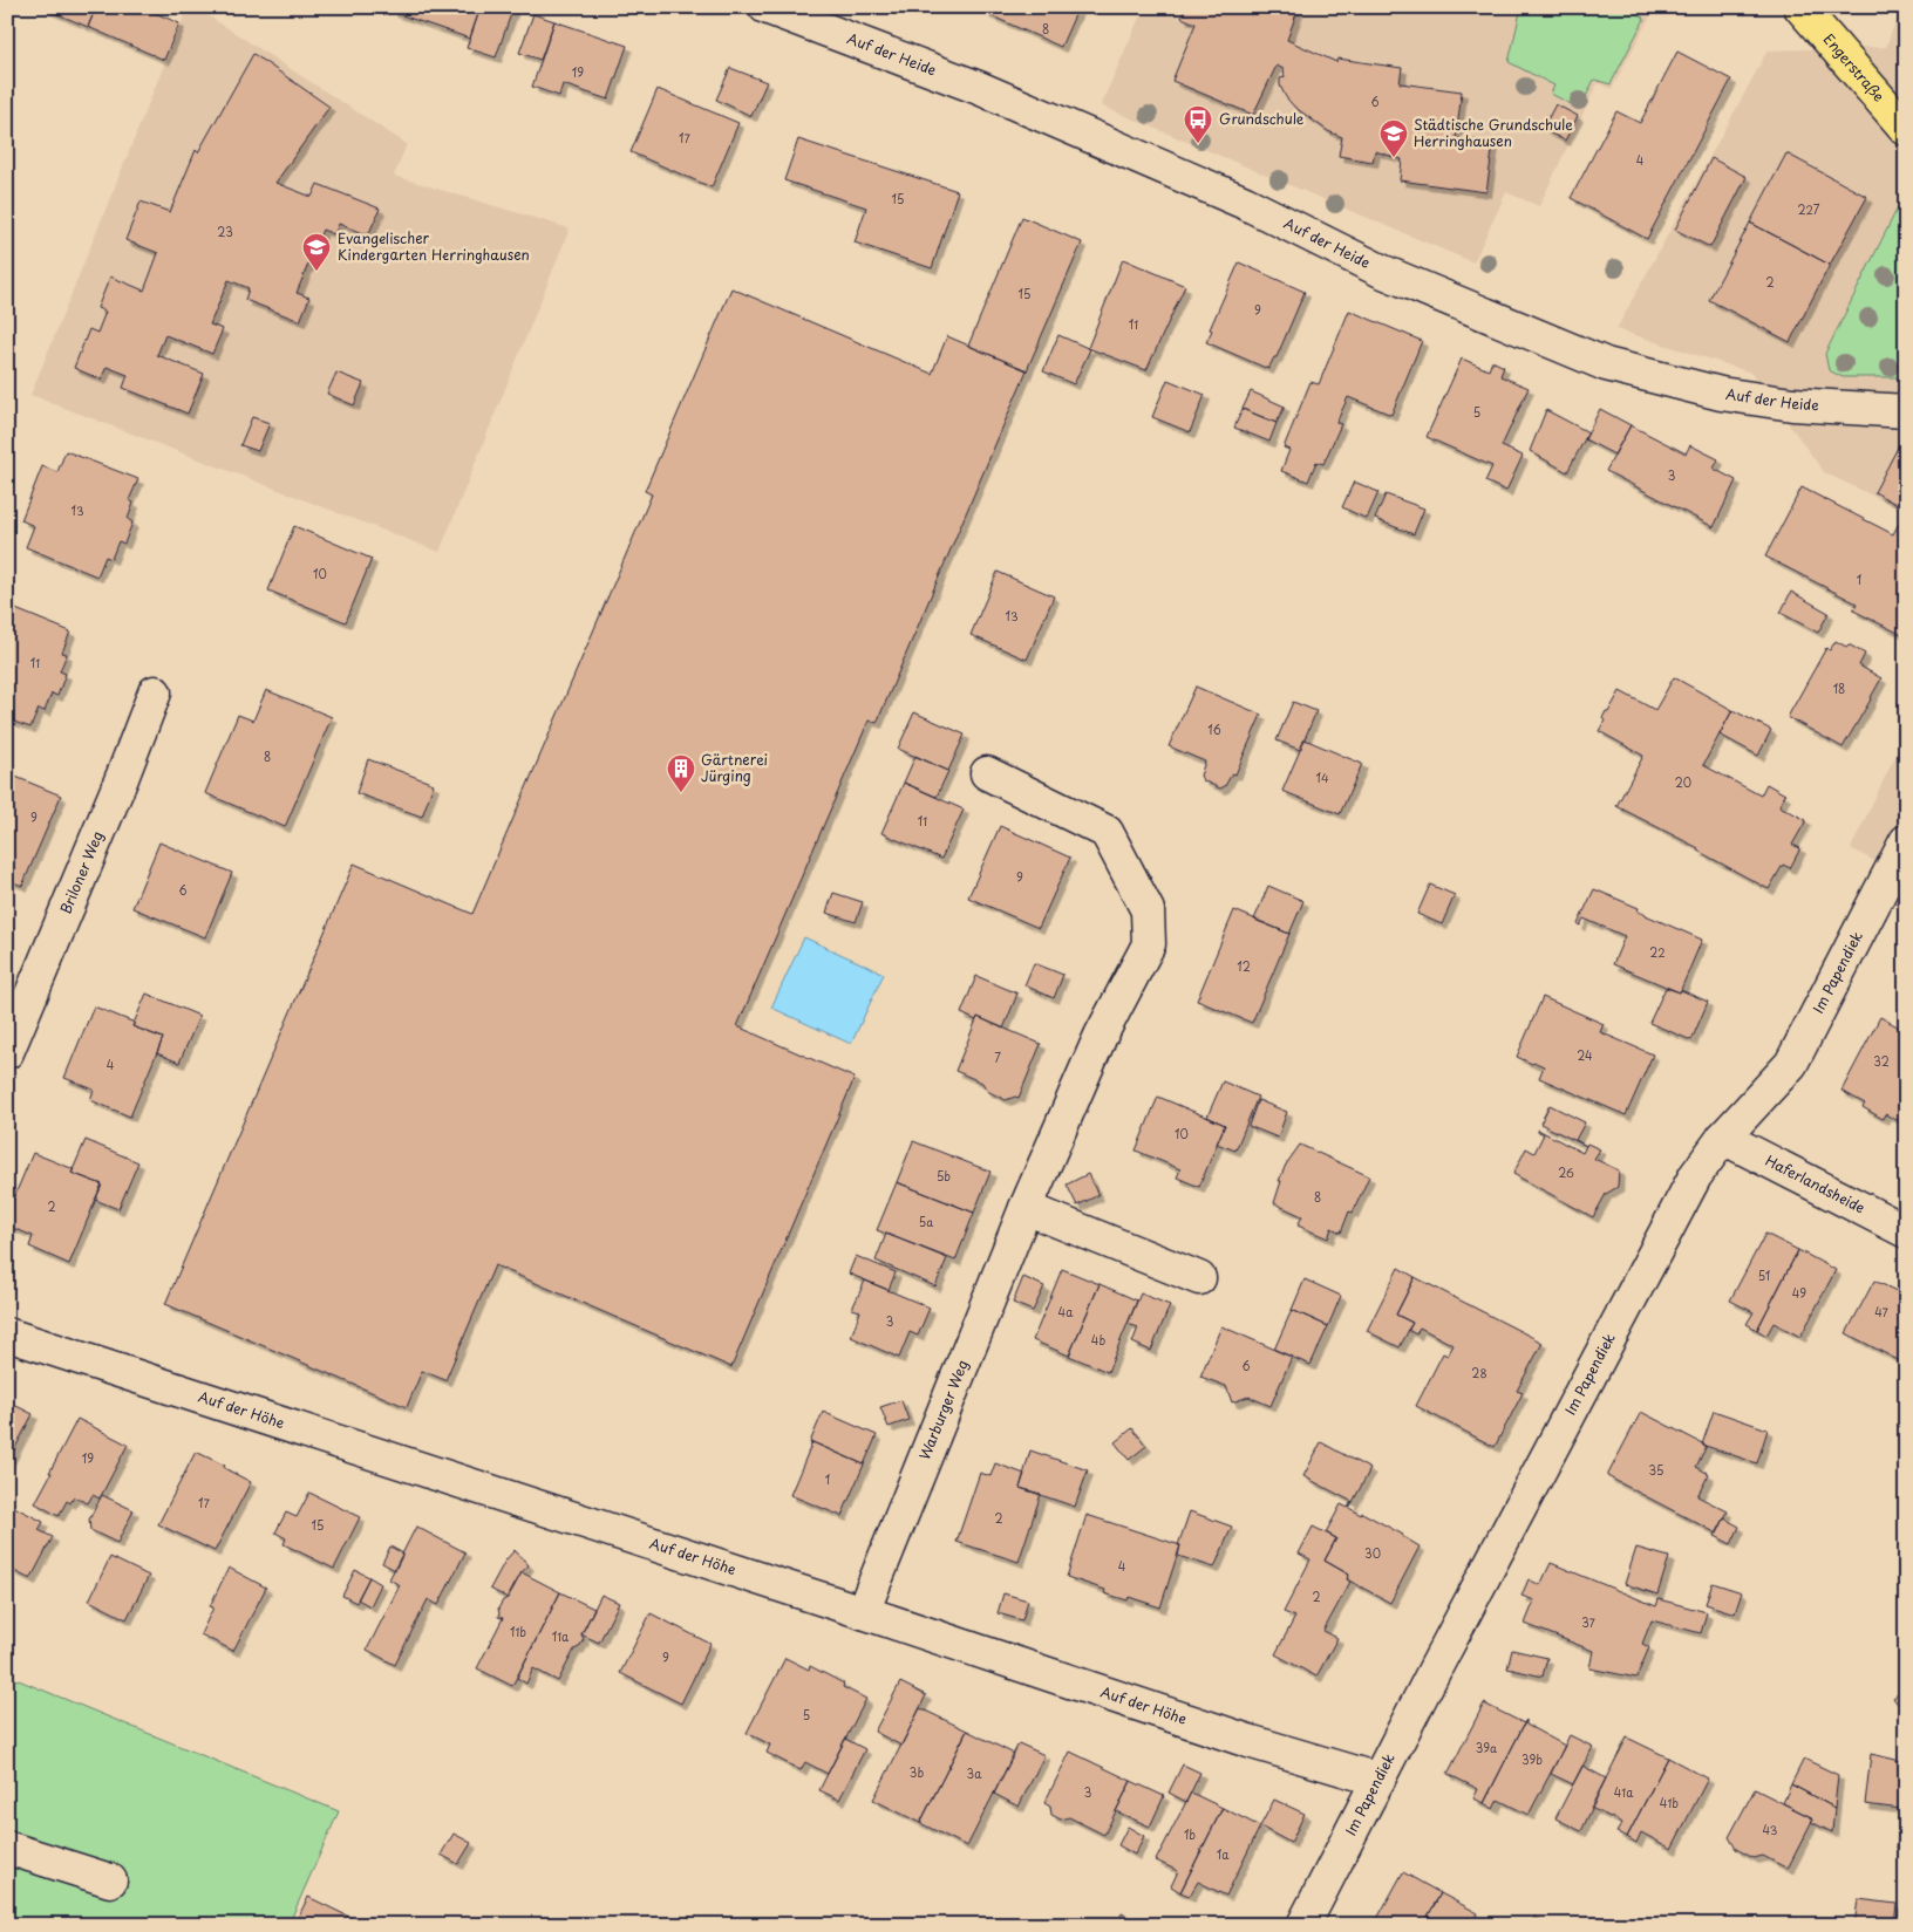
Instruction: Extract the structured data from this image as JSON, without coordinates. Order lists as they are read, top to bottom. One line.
{"streets":{"main road":["Engerstraße"],"street":["Auf der Heide","Briloner Weg","Im Papendiek","Haferlandsheide","Warburger Weg","Auf der Höhe"]},"crossings":[["Im Papendiek","Haferlandsheide"],["Im Papendiek","Auf der Höhe"],["Warburger Weg","Auf der Höhe"]],"places":{"bus stop":["Grundschule"],"school or university":["Städtische Grundschule Herringhausen","Evangelischer Kindergarten Herringhausen"],"building":["Gärtnerei Jürging"]},"house_numbers":["8","19","6","17","4","15","227","23","2","15","9","11","5","3","13","10","1","13","11","18","16","8","14","20","9","11","9","6","22","12","24","7","32","4","10","26","5b","8","2","5a","51","49","4a","47","3","4b","6","28","19","35","1","17","2","15","30","4","2","37","11b","11a","9","5","39a","39b","3b","3a","3","41a","41b","43","1b","1a"]}
